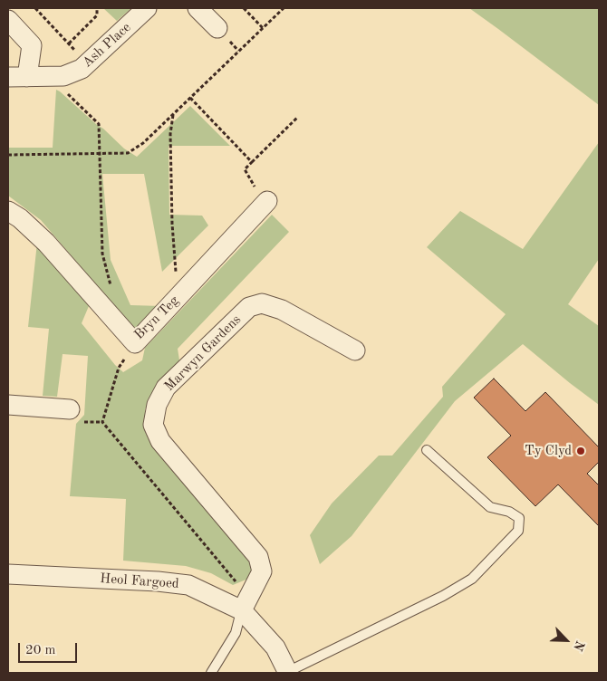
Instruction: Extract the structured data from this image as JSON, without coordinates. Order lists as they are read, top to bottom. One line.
{"streets":{"street":["Ash Place","Bryn Teg","Marwyn Gardens","Heol Fargoed"]},"crossings":[["Marwyn Gardens","Heol Fargoed"]],"places":["Ty Clyd"],"scale_bar":"20 m","north":"bottom right"}
